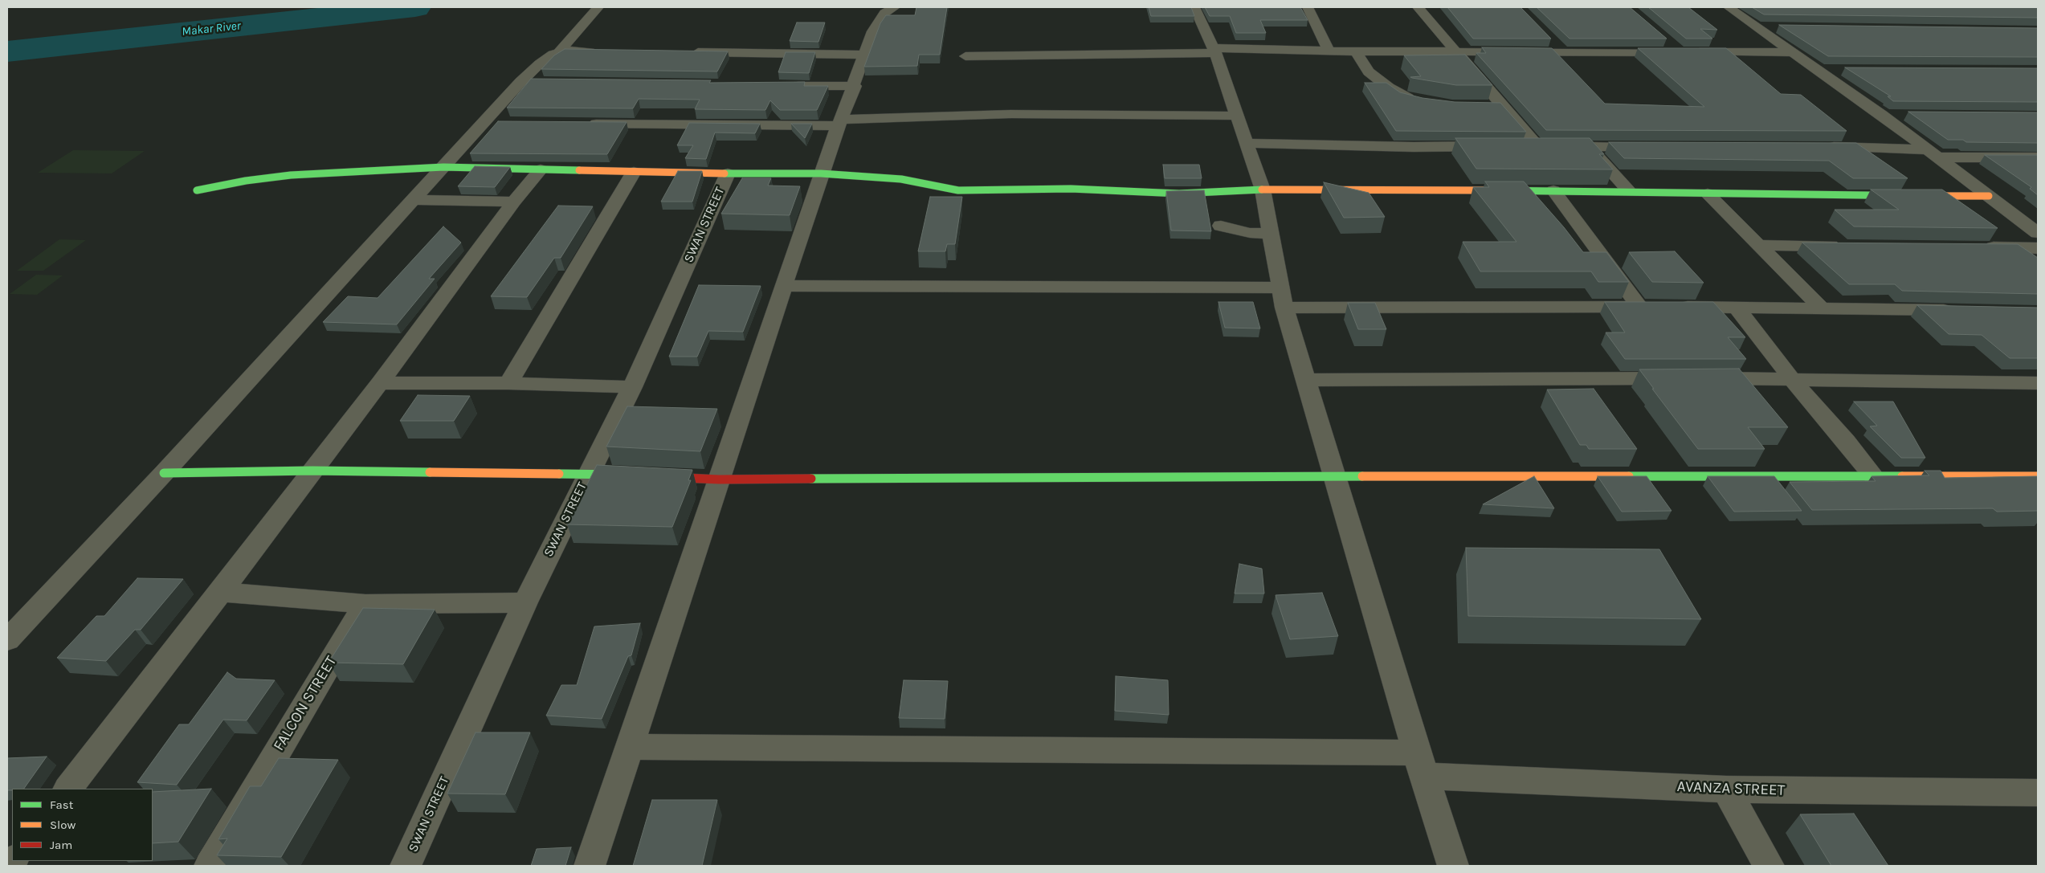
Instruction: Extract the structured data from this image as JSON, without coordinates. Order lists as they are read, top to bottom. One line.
{"streets":{"street":["SWAN STREET","FALCON STREET","AVANZA STREET"]},"water":["Makar River"],"legend":["Fast","Slow","Jam"]}
